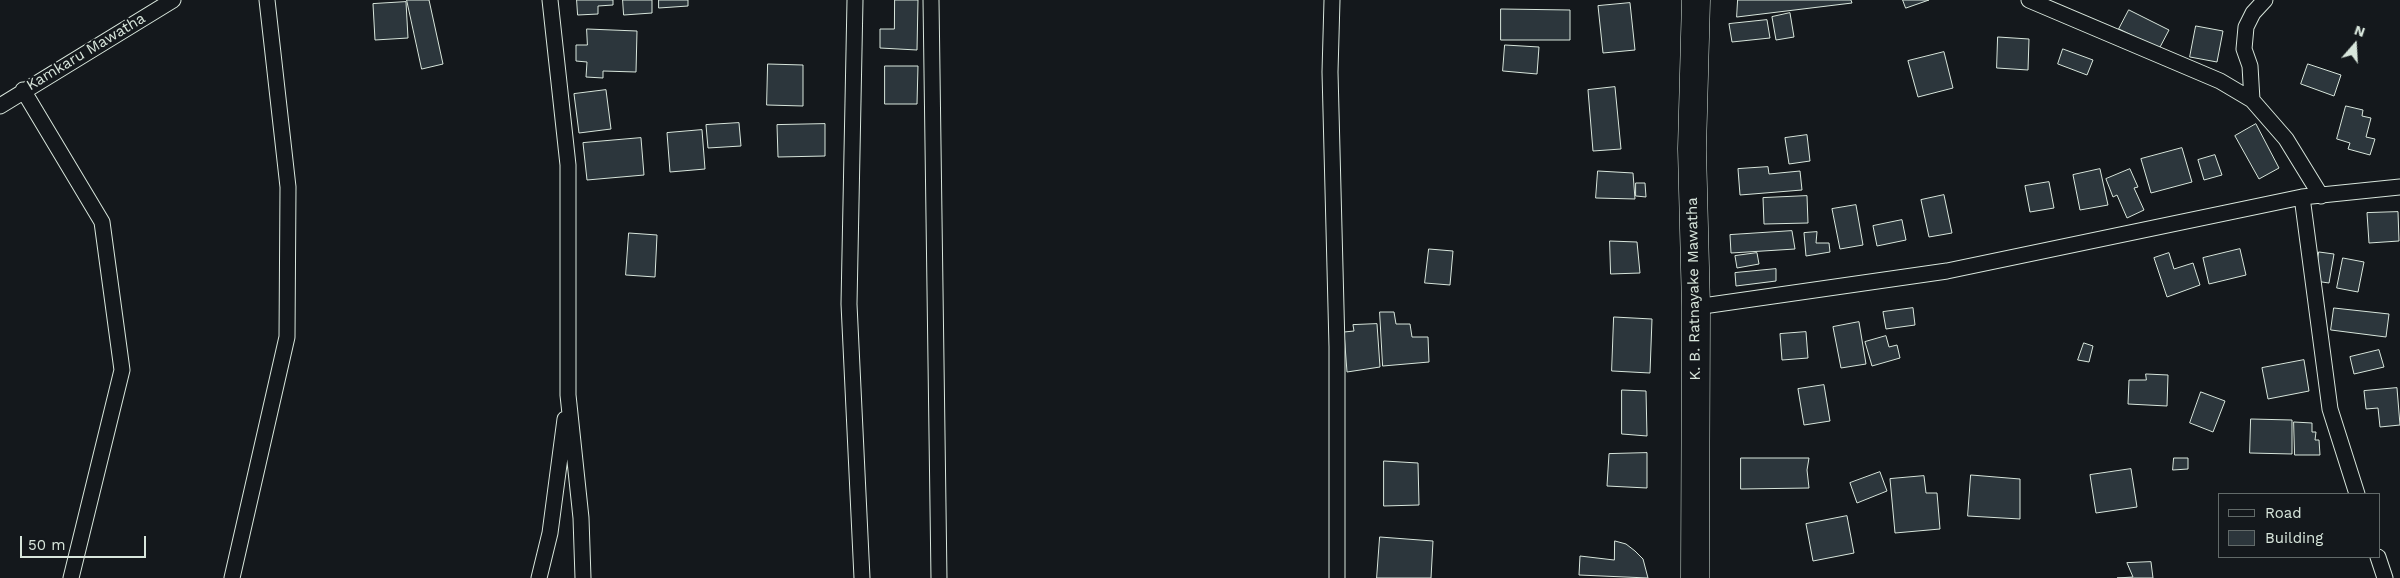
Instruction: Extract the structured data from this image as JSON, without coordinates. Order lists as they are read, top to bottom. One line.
{"streets":{"highway":["K. B. Ratnayake Mawatha"],"street":["Kamkaru Mawatha"]},"legend":["Road","Building"],"scale_bar":"50 m","north":"top"}
